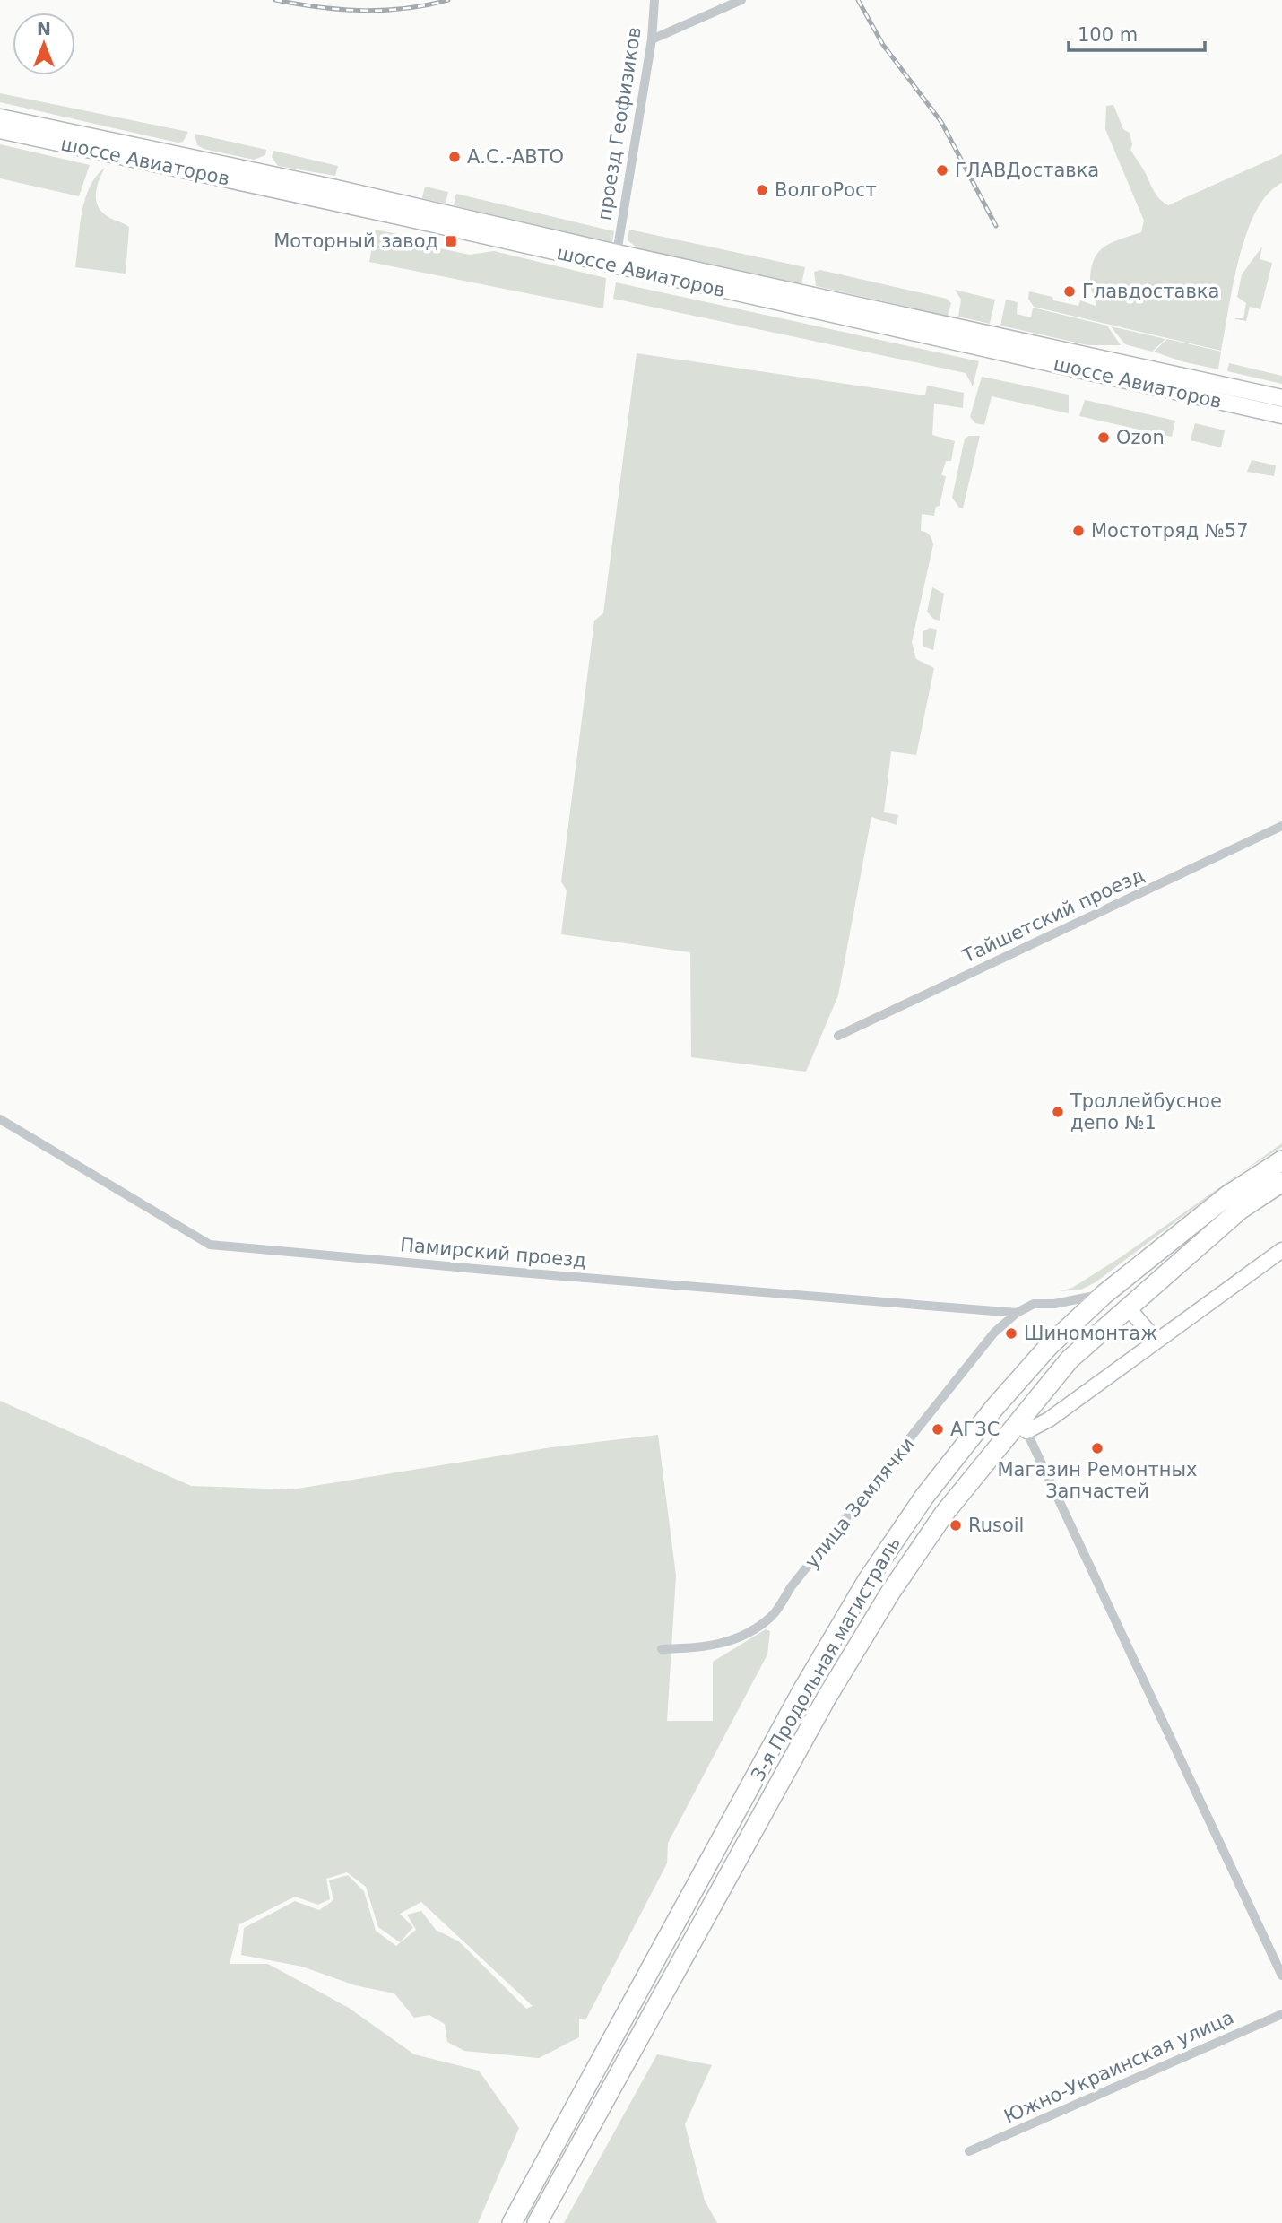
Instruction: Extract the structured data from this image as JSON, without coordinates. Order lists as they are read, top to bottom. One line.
{"streets":{"highway":["3-я Продольная магистраль"],"main road":["шоссе Авиаторов"],"street":["проезд Геофизиков","Тайшетский проезд","Памирский проезд","улица Землячки","Южно-Украинская улица"]},"crossings":[["проезд Геофизиков","шоссе Авиаторов"],["Памирский проезд","улица Землячки"],["улица Землячки","3-я Продольная магистраль"]],"places":{"other":["А.С.-АВТО","ГЛАВДоставка","ВолгоРост","Главдоставка","Ozon","Мостотряд №57","Троллейбусное депо №1","Шиномонтаж","АГЗС","Магазин Ремонтных Запчастей","Rusoil"],"transit":["Моторный завод"]},"scale_bar":"100 m","north":"top"}
